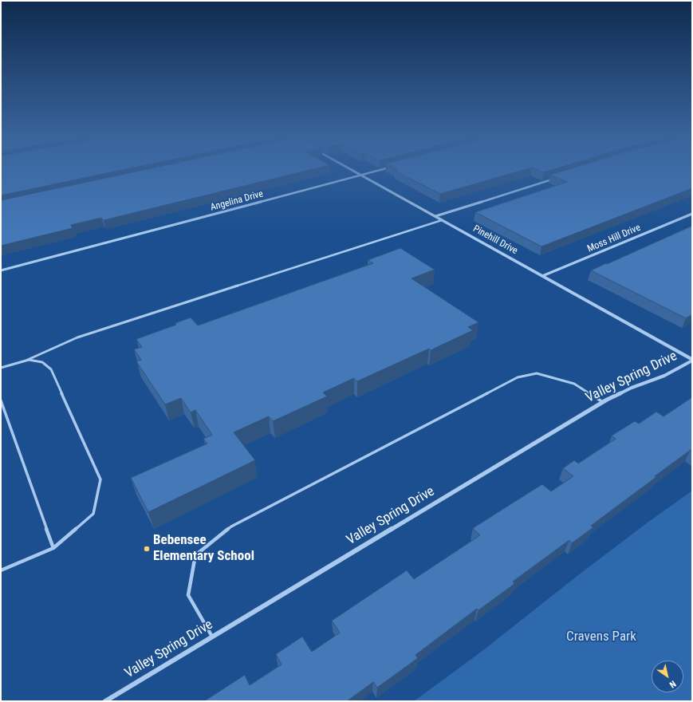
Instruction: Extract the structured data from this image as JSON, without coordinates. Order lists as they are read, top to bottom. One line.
{"streets":{"street":["Angelina Drive","Moss Hill Drive","Pinehill Drive","Valley Spring Drive"]},"crossings":[["Angelina Drive","Pinehill Drive"],["Moss Hill Drive","Pinehill Drive"],["Pinehill Drive","Valley Spring Drive"]],"parks":["Cravens Park"],"places":["Bebensee Elementary School"],"north":"bottom right"}
